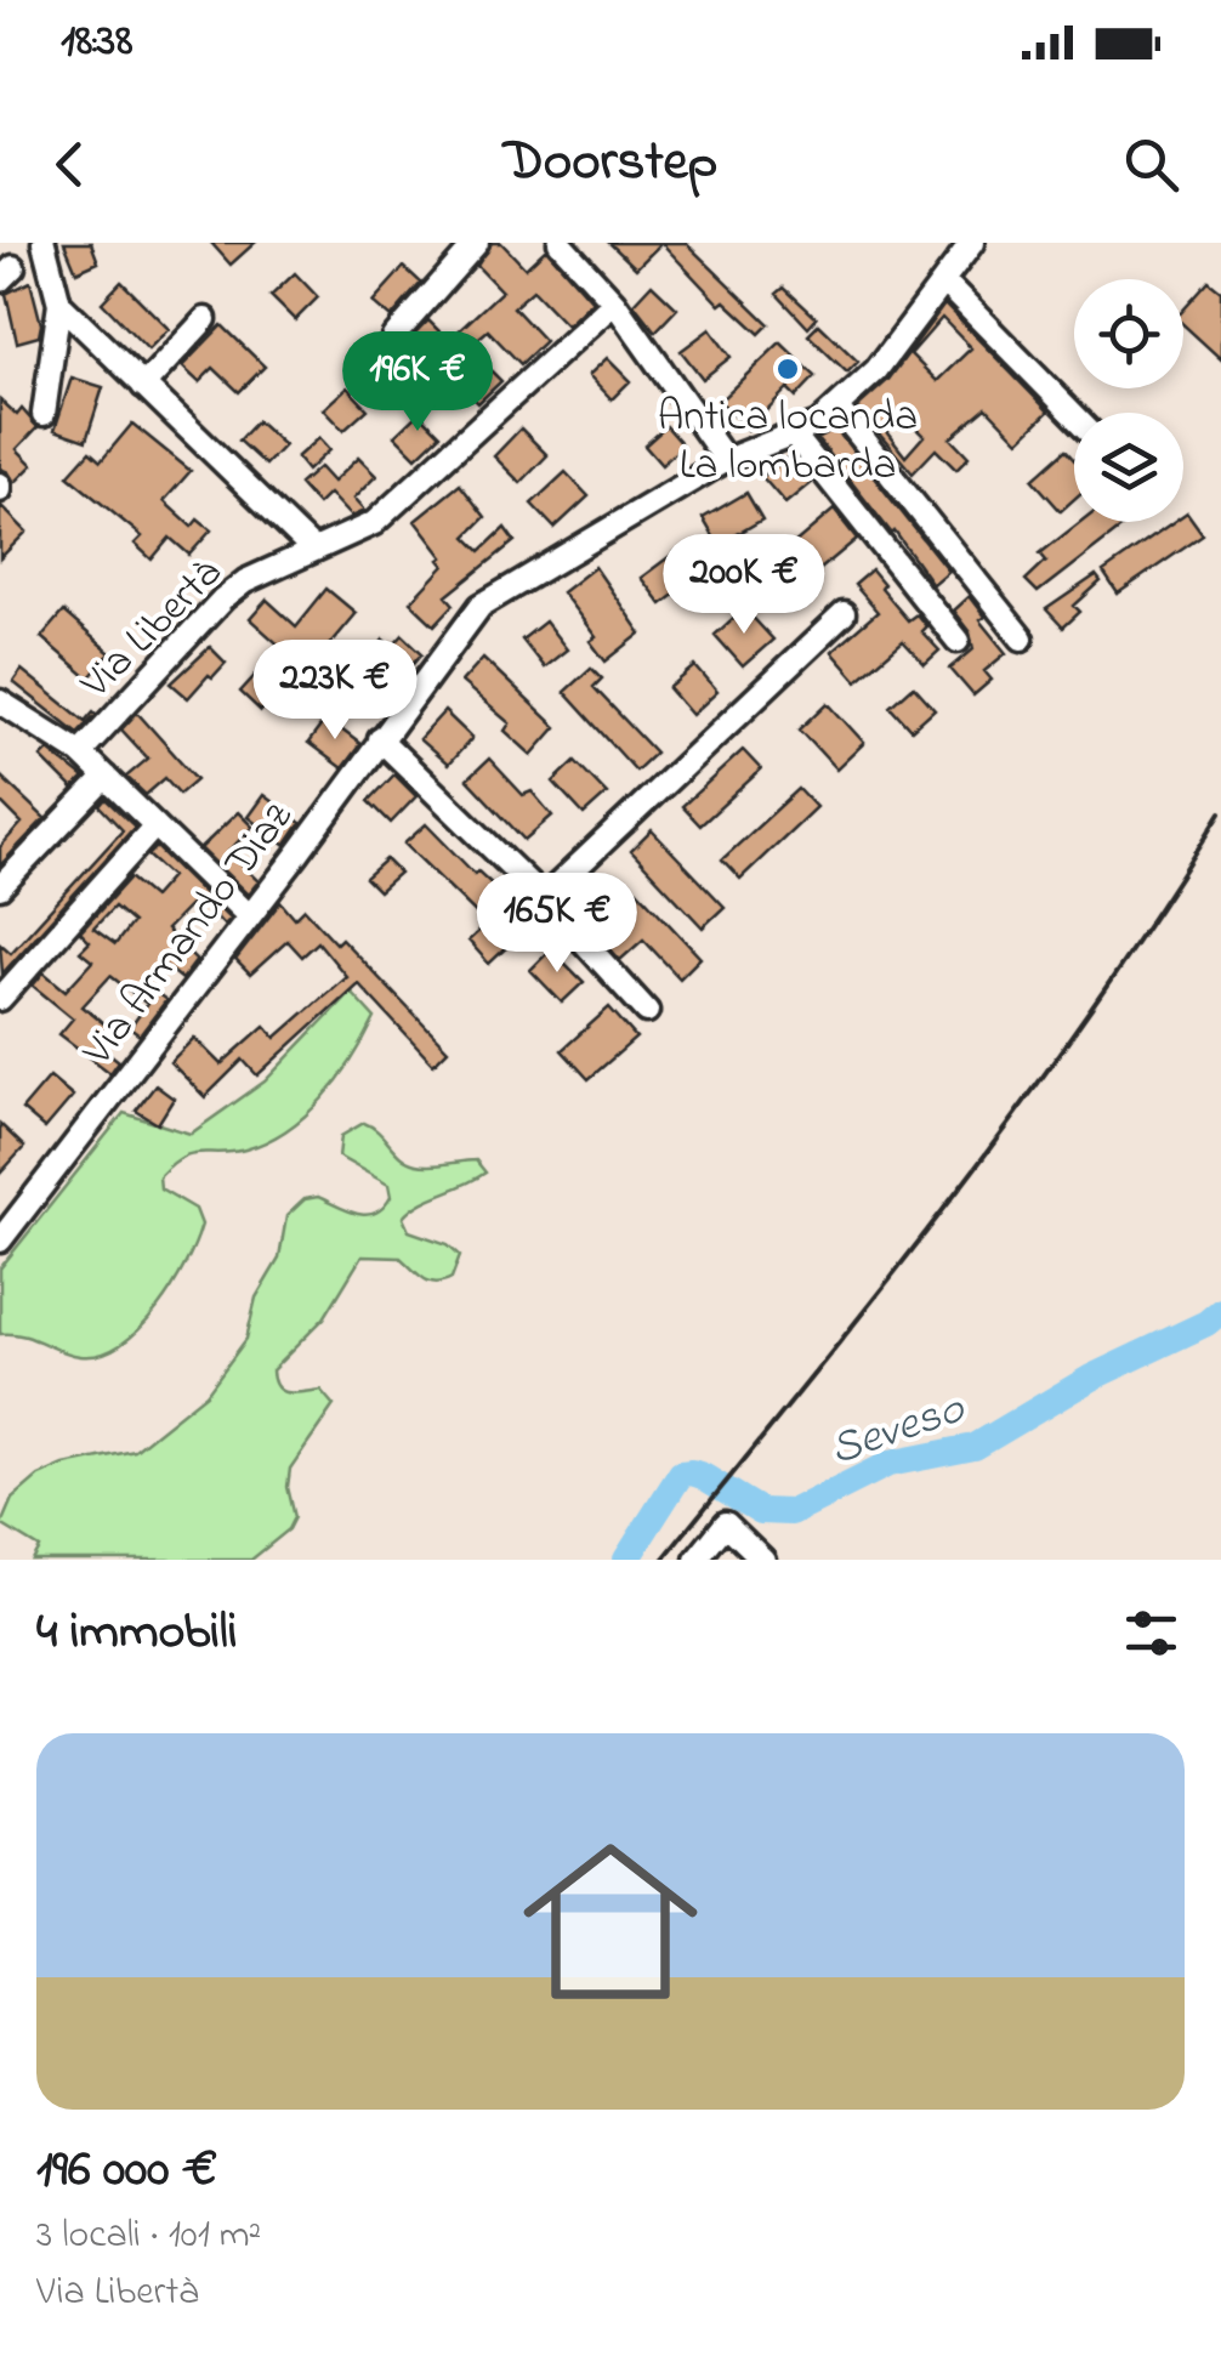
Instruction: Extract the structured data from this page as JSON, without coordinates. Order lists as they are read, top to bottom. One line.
{"streets":{"street":["Via Libertà","Via Armando Diaz"]},"water":["Seveso"],"places":["Antica locanda La lombarda"],"page":{"status":"18:38","header":"Doorstep","price":["196K €","200K €","223K €","165K €"],"heading":"4 immobili","list":[{"name":"196 000 €","note":"3 locali · 101 m² · Via Libertà"}]}}
